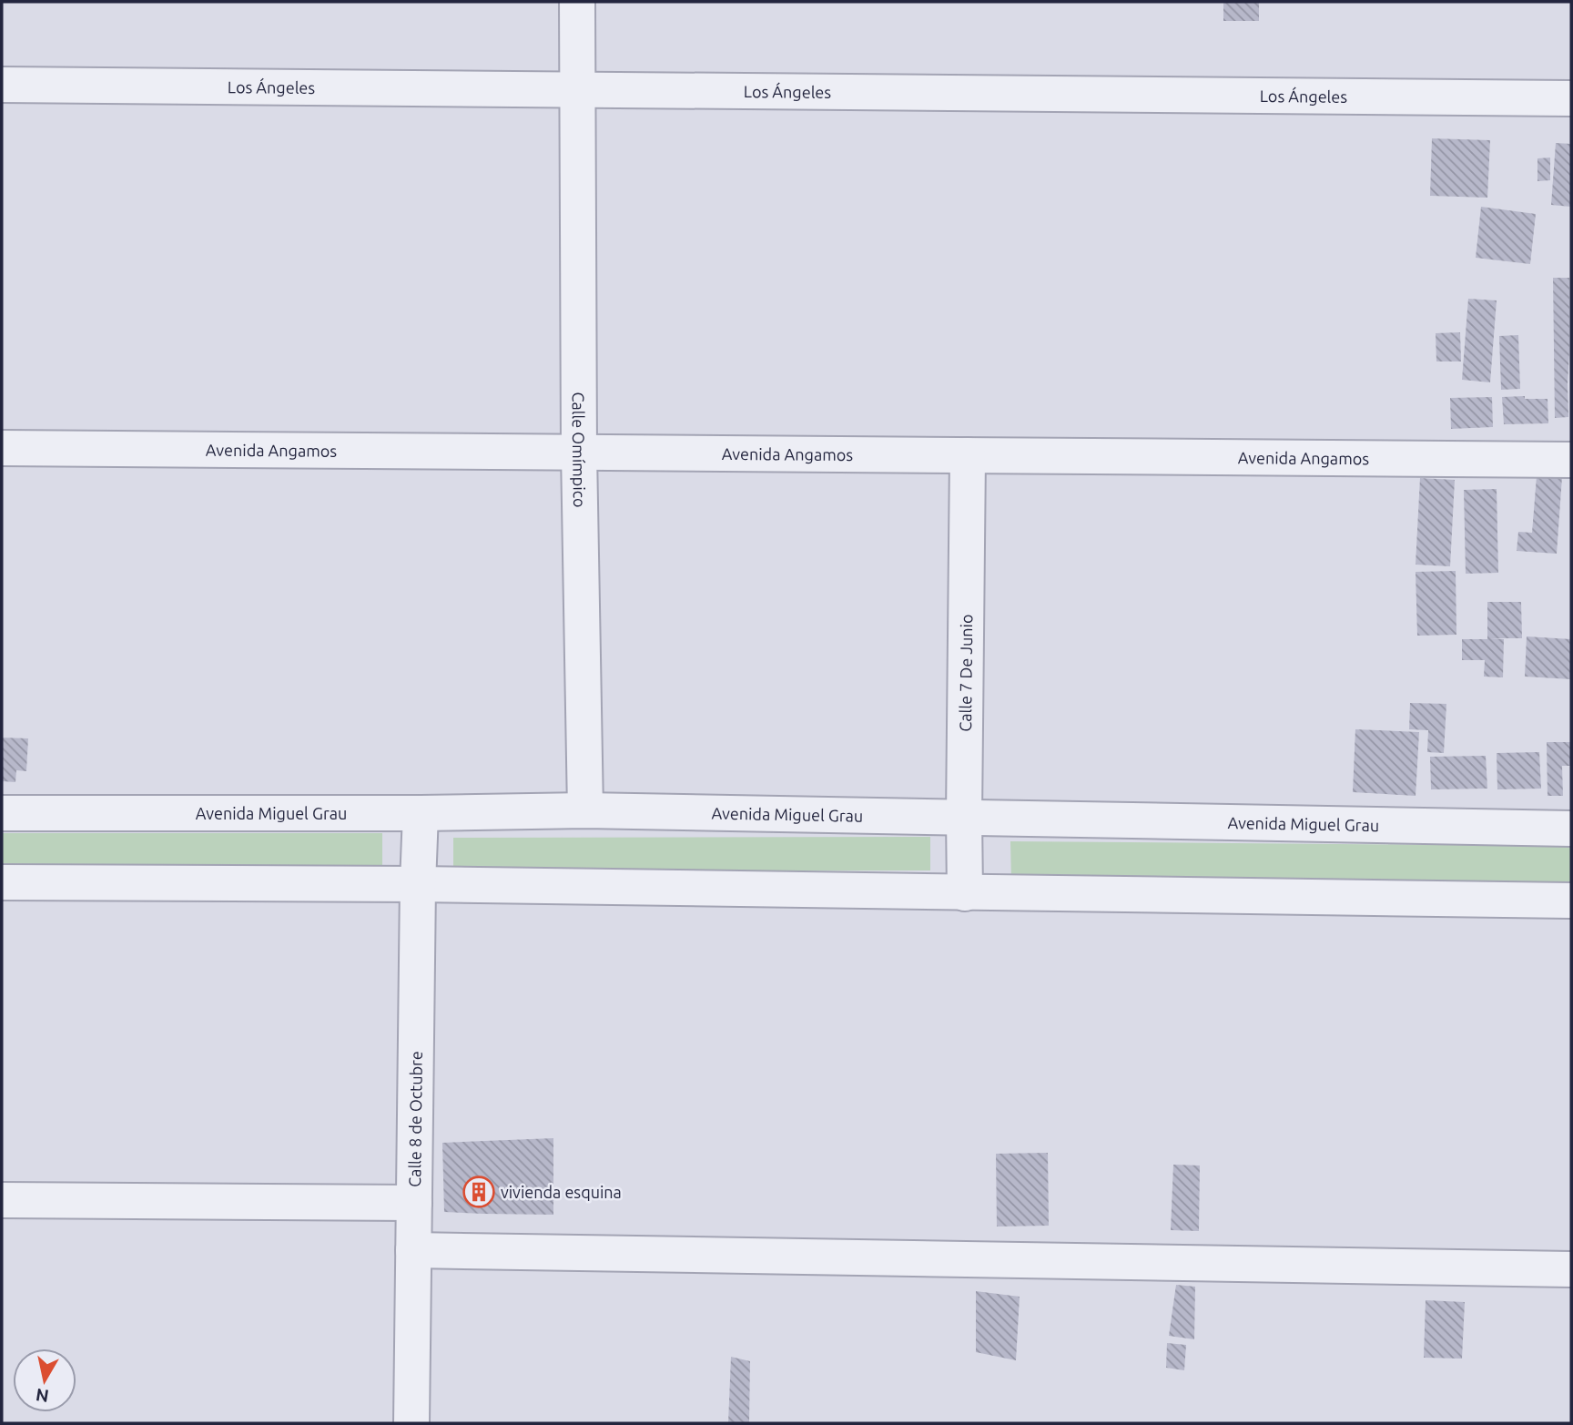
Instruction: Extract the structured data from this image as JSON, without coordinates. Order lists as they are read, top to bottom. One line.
{"streets":{"street":["Los Ángeles","Avenida Angamos","Calle Omímpico","Calle 7 De Junio","Avenida Miguel Grau","Calle 8 de Octubre"]},"crossings":[["Los Ángeles","Calle Omímpico"],["Avenida Angamos","Calle Omímpico"],["Avenida Angamos","Calle 7 De Junio"],["Calle Omímpico","Avenida Miguel Grau"],["Calle 7 De Junio","Avenida Miguel Grau"],["Avenida Miguel Grau","Calle 8 de Octubre"]],"places":{"building":["vivienda esquina"]},"north":"bottom"}
